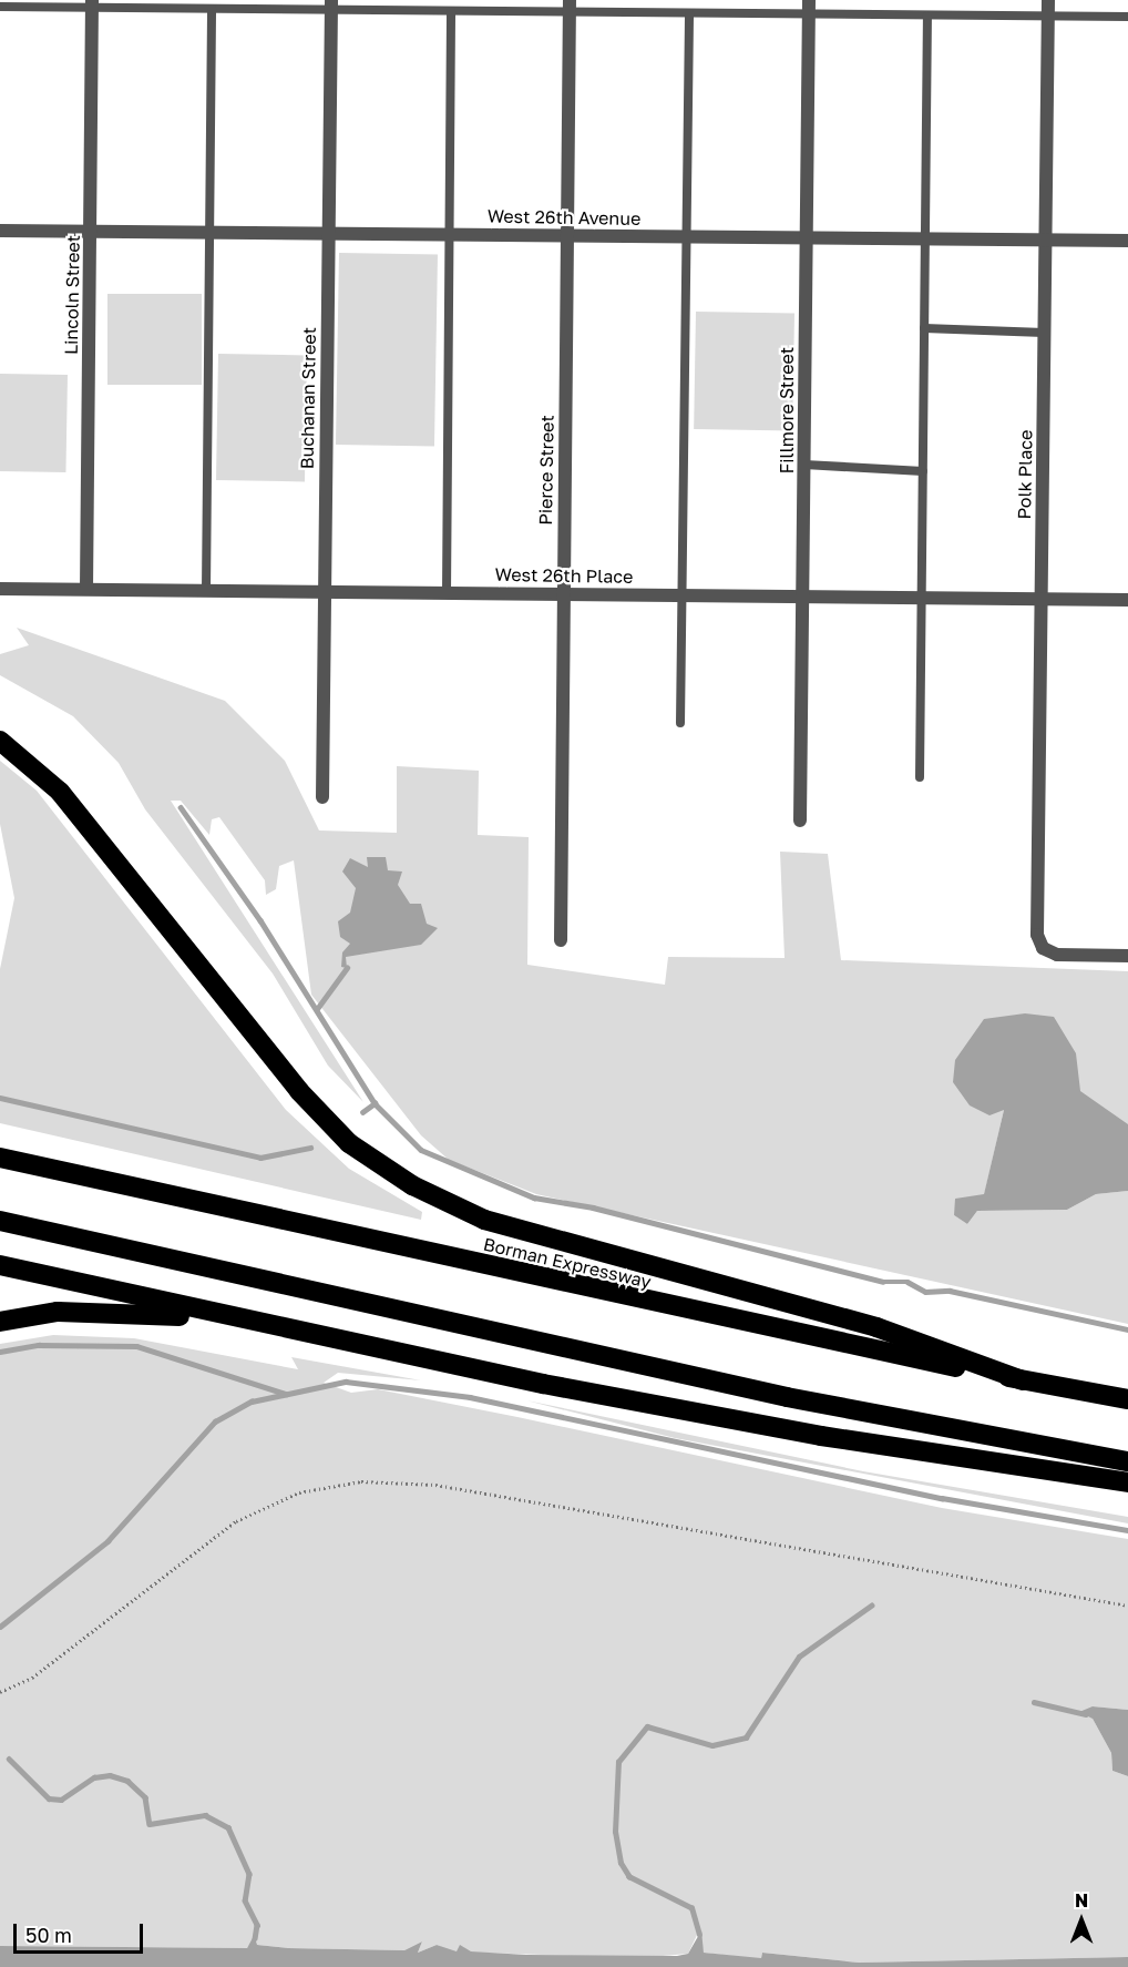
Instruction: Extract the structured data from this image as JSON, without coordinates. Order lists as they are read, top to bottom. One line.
{"streets":{"highway":["Borman Expressway"],"street":["West 26th Avenue","Lincoln Street","Buchanan Street","Fillmore Street","Pierce Street","Polk Place","West 26th Place"]},"crossings":[["West 26th Avenue","Lincoln Street"],["West 26th Avenue","Buchanan Street"],["West 26th Avenue","Fillmore Street"],["West 26th Avenue","Pierce Street"],["West 26th Avenue","Polk Place"],["Lincoln Street","West 26th Place"],["Buchanan Street","West 26th Place"],["Fillmore Street","West 26th Place"],["Pierce Street","West 26th Place"],["Polk Place","West 26th Place"]],"scale_bar":"50 m","north":"top"}
